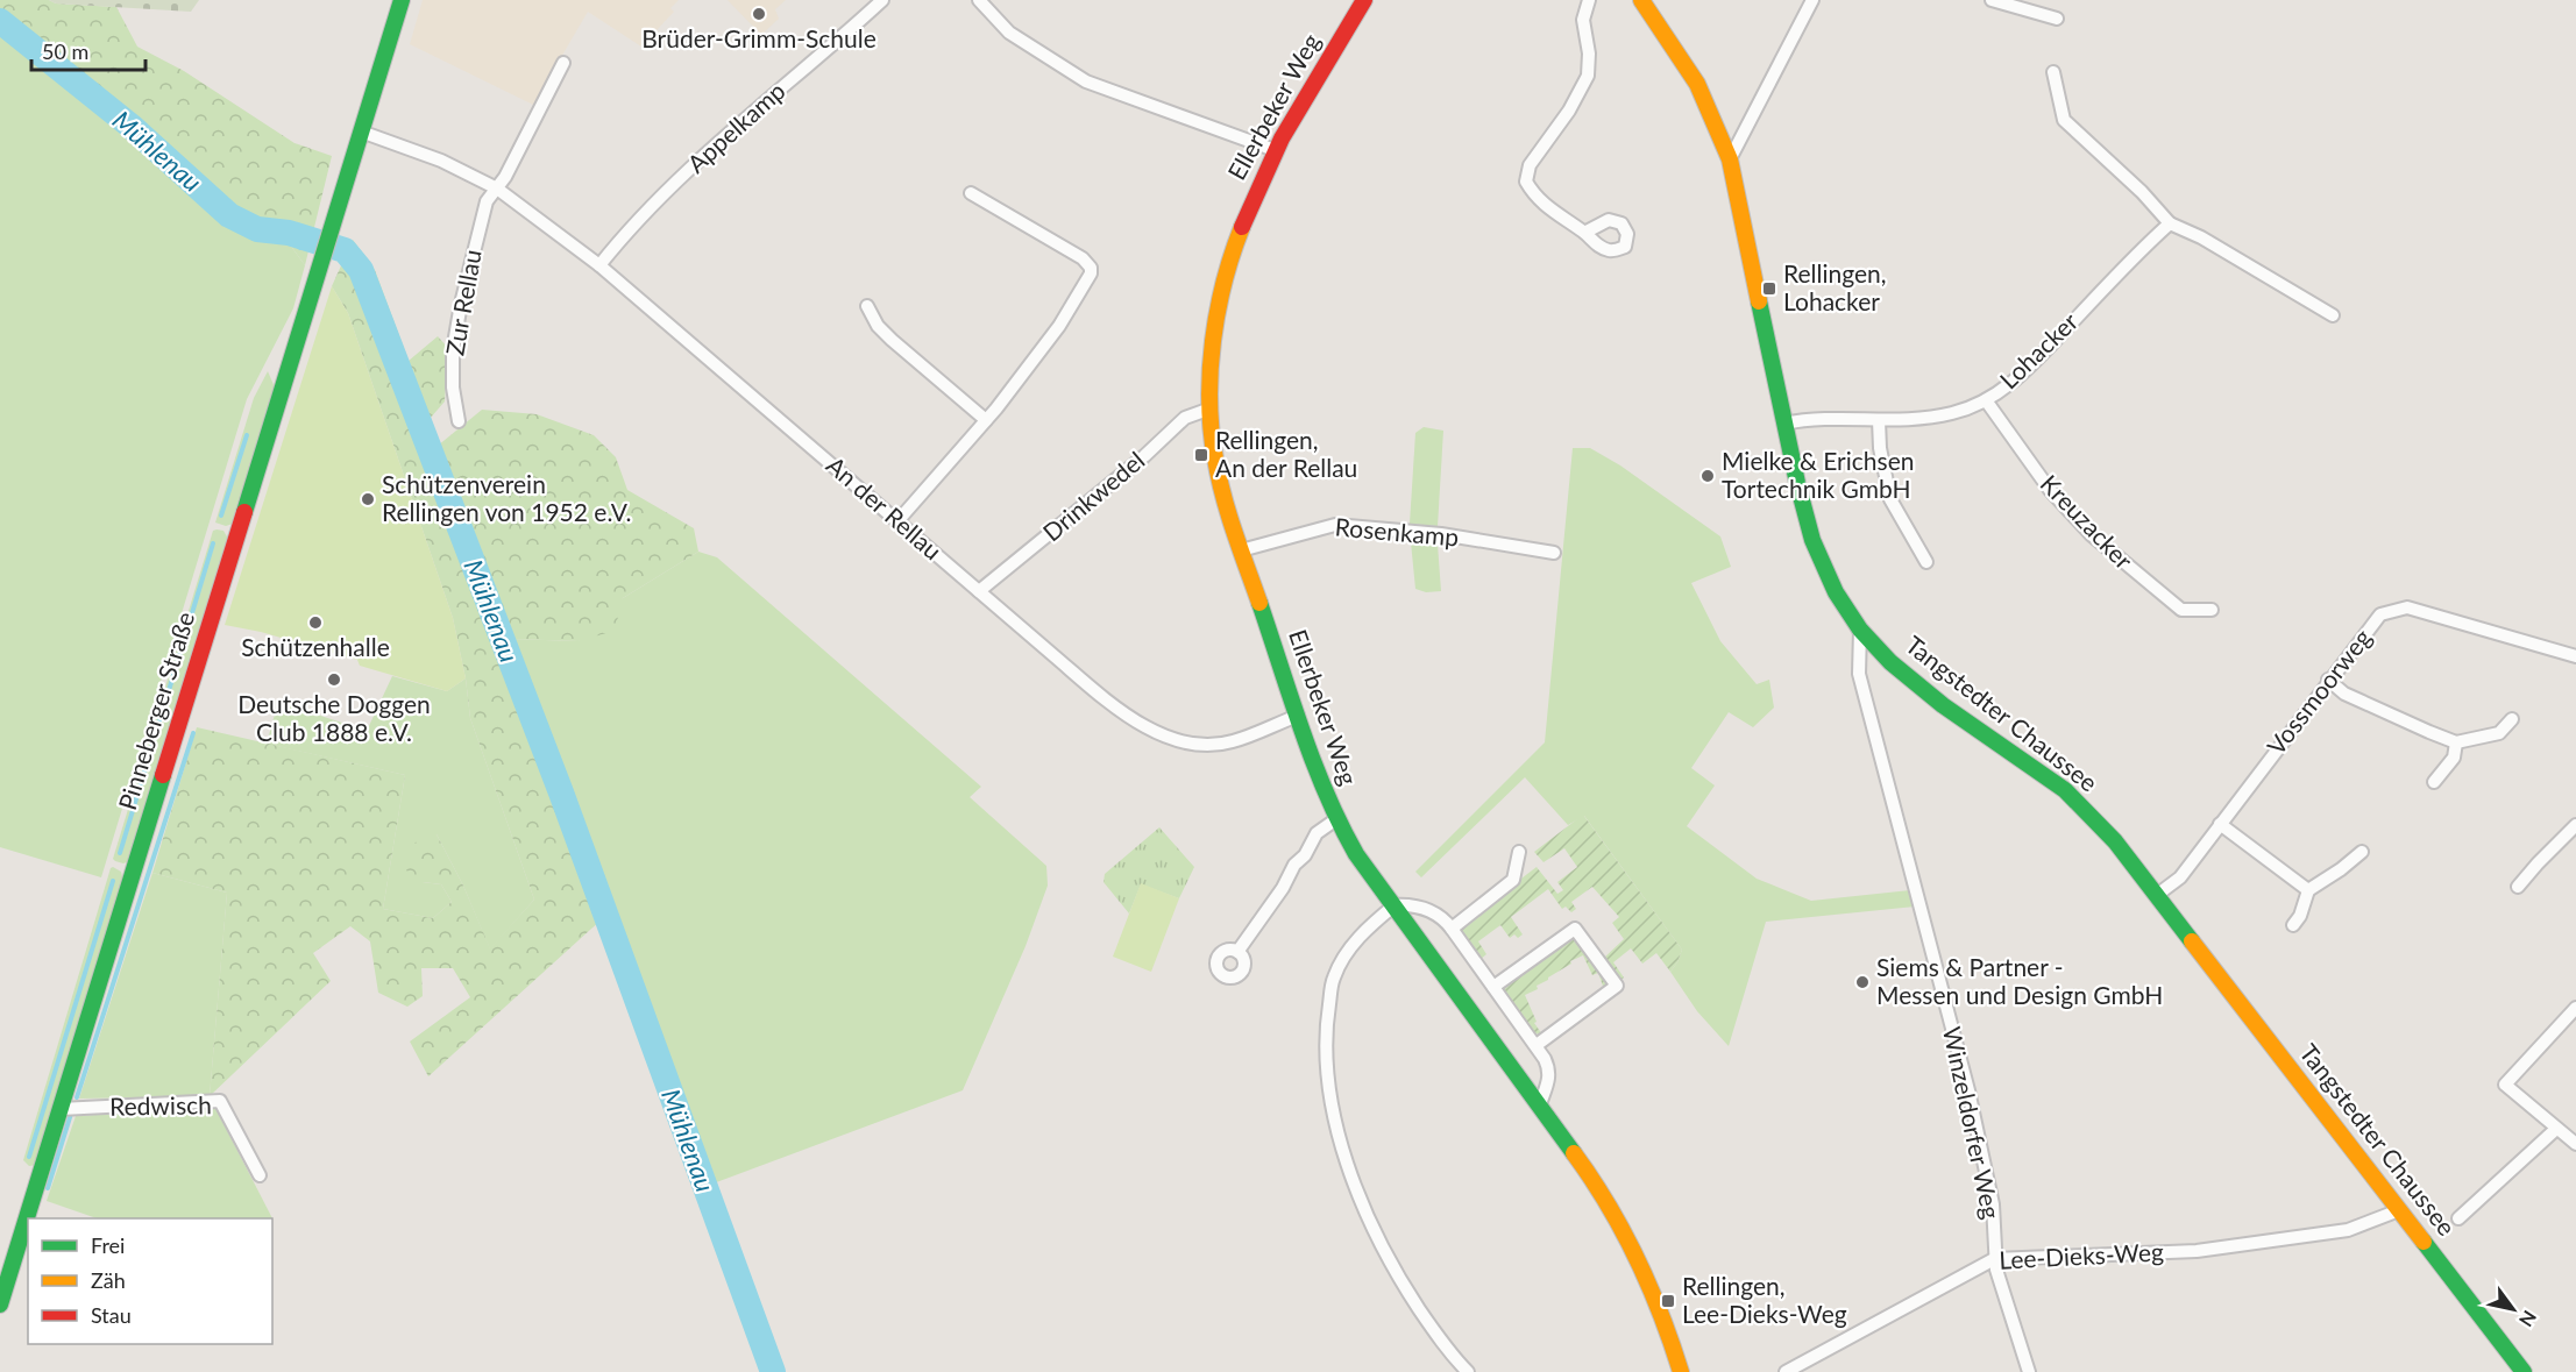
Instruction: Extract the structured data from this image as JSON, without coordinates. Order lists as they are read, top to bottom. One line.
{"streets":{"main road":["Ellerbeker Weg","Pinneberger Straße","Tangstedter Chaussee"],"street":["Appelkamp","Zur Rellau","Lohacker","Drinkwedel","An der Rellau","Kreuzacker","Rosenkamp","Vossmoorweg","Redwisch","Winzeldorfer Weg","Lee-Dieks-Weg"]},"crossings":[["Ellerbeker Weg","Drinkwedel"],["Ellerbeker Weg","An der Rellau"],["Ellerbeker Weg","Rosenkamp"],["Appelkamp","An der Rellau"],["Zur Rellau","An der Rellau"],["Lohacker","Kreuzacker"],["Lohacker","Tangstedter Chaussee"],["Drinkwedel","An der Rellau"],["An der Rellau","Pinneberger Straße"],["Vossmoorweg","Tangstedter Chaussee"],["Pinneberger Straße","Redwisch"],["Tangstedter Chaussee","Winzeldorfer Weg"],["Tangstedter Chaussee","Lee-Dieks-Weg"],["Winzeldorfer Weg","Lee-Dieks-Weg"]],"water":["Mühlenau"],"places":{"other":["Brüder-Grimm-Schule","Mielke & Erichsen Tortechnik GmbH","Schützenverein Rellingen von 1952 e.V.","Schützenhalle","Deutsche Doggen Club 1888 e.V.","Siems & Partner - Messen und Design GmbH"],"transit":["Rellingen, Lohacker","Rellingen, An der Rellau","Rellingen, Lee-Dieks-Weg"]},"legend":["Frei","Zäh","Stau"],"scale_bar":"50 m","north":"bottom right"}
